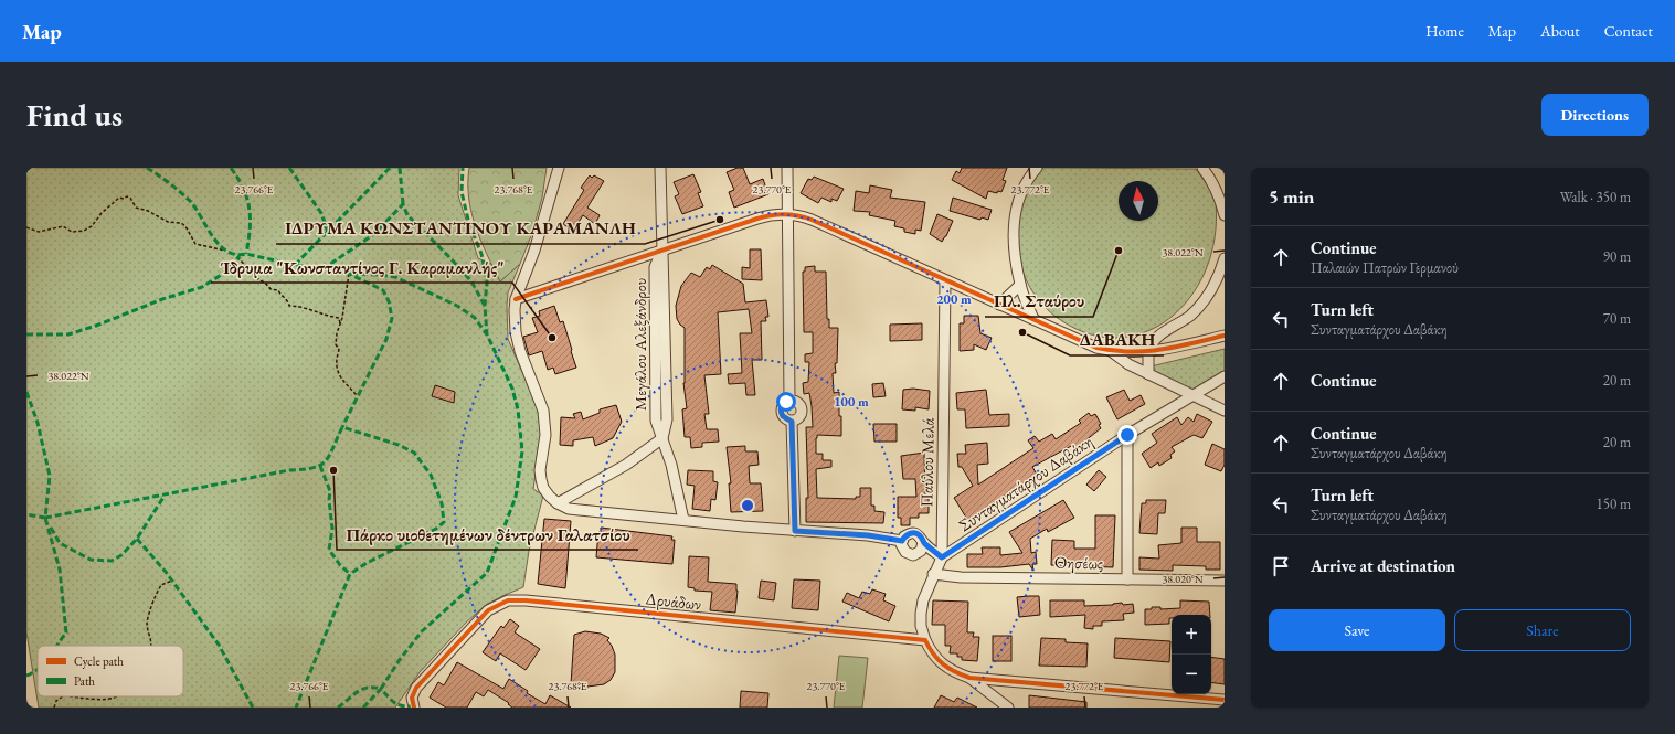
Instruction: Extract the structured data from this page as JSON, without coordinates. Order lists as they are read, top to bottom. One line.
{"streets":{"street":["Μεγάλου Αλεξάνδρου","Παύλου Μελά","Συνταγματάρχου Δαβάκη","Θησέως","Δρυάδων"]},"crossings":[["Παύλου Μελά","Συνταγματάρχου Δαβάκη"],["Παύλου Μελά","Θησέως"],["Παύλου Μελά","Δρυάδων"]],"places":["ΙΔΡΥΜΑ ΚΩΝΣΤΑΝΤΙΝΟΥ ΚΑΡΑΜΑΝΛΗ","Πλ. Σταύρου","ΔΑΒΑΚΗ","Ίδρυμα \"Κωνσταντίνος Γ. Καραμανλής\"","Πάρκο υιοθετημένων δέντρων Γαλατσίου"],"legend":["Cycle path","Path"],"north":"top","page":{"header":"Map","nav":["Home","Map","About","Contact"],"buttons":["Directions",["Save","Share"]],"title":"Find us","heading":["5 min","Walk · 350 m"],"list":[["Continue","Παλαιών Πατρών Γερμανού","90 m"],["Turn left","Συνταγματάρχου Δαβάκη","70 m"],["Continue","20 m"],["Continue","Συνταγματάρχου Δαβάκη","20 m"],["Turn left","Συνταγματάρχου Δαβάκη","150 m"],"Arrive at destination"],"map_buttons":["+","−"]},"coordinates":["23.766°E","23.768°E","23.770°E","23.772°E","38.022°N","38.020°N"],"rings":["200 m","100 m"]}
